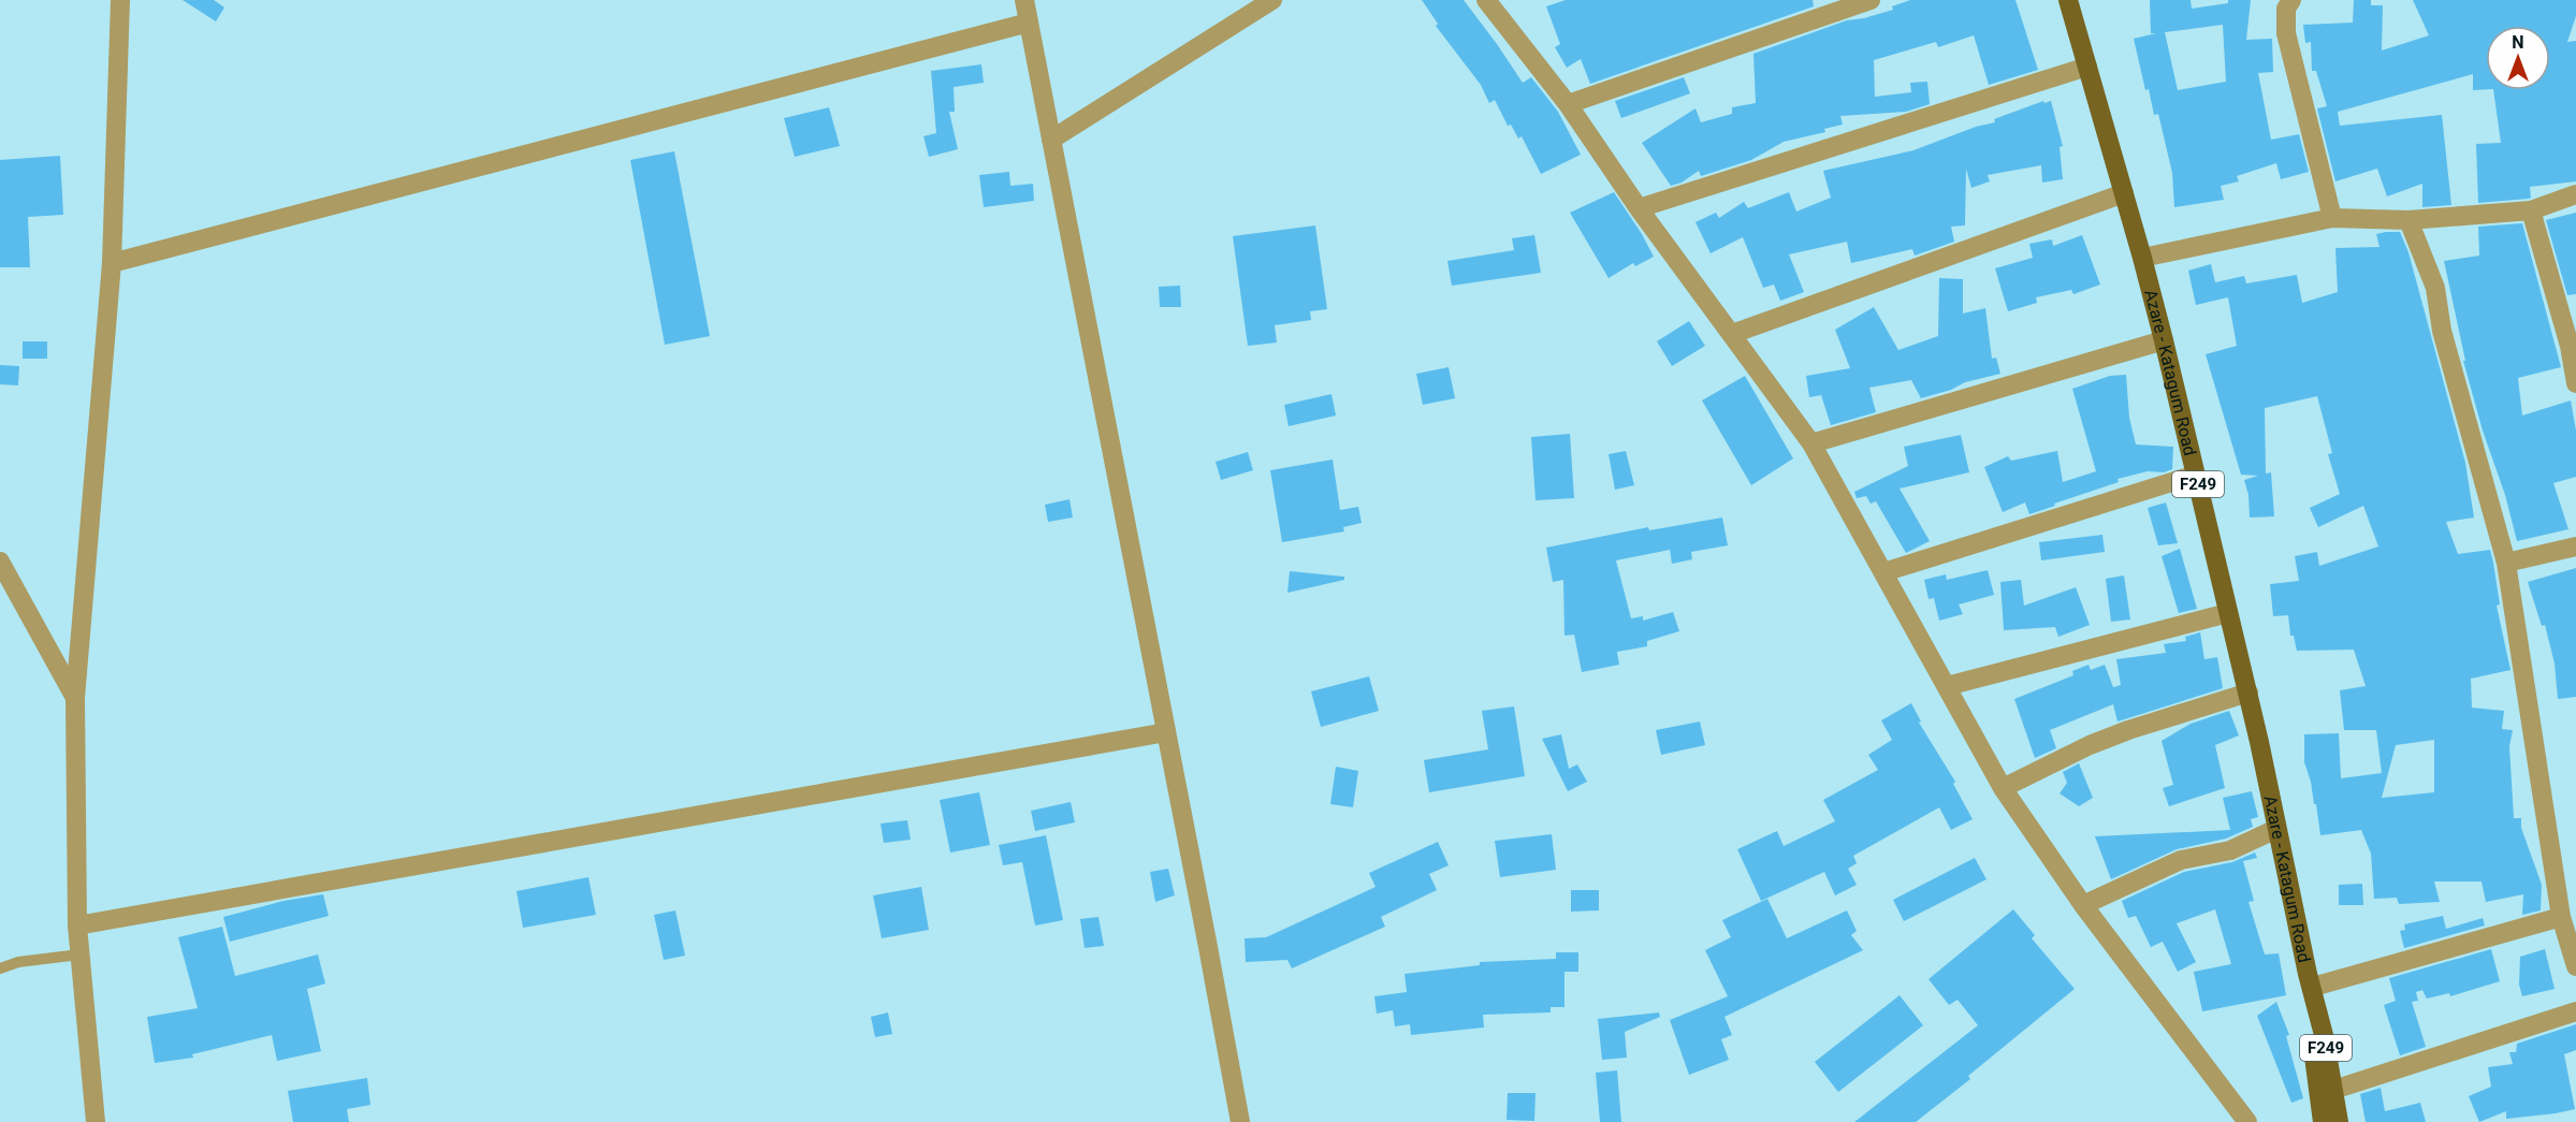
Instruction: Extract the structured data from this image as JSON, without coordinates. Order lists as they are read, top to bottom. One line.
{"streets":{"main road":["Azare - Katagum Road","F249"]},"north":"top"}
